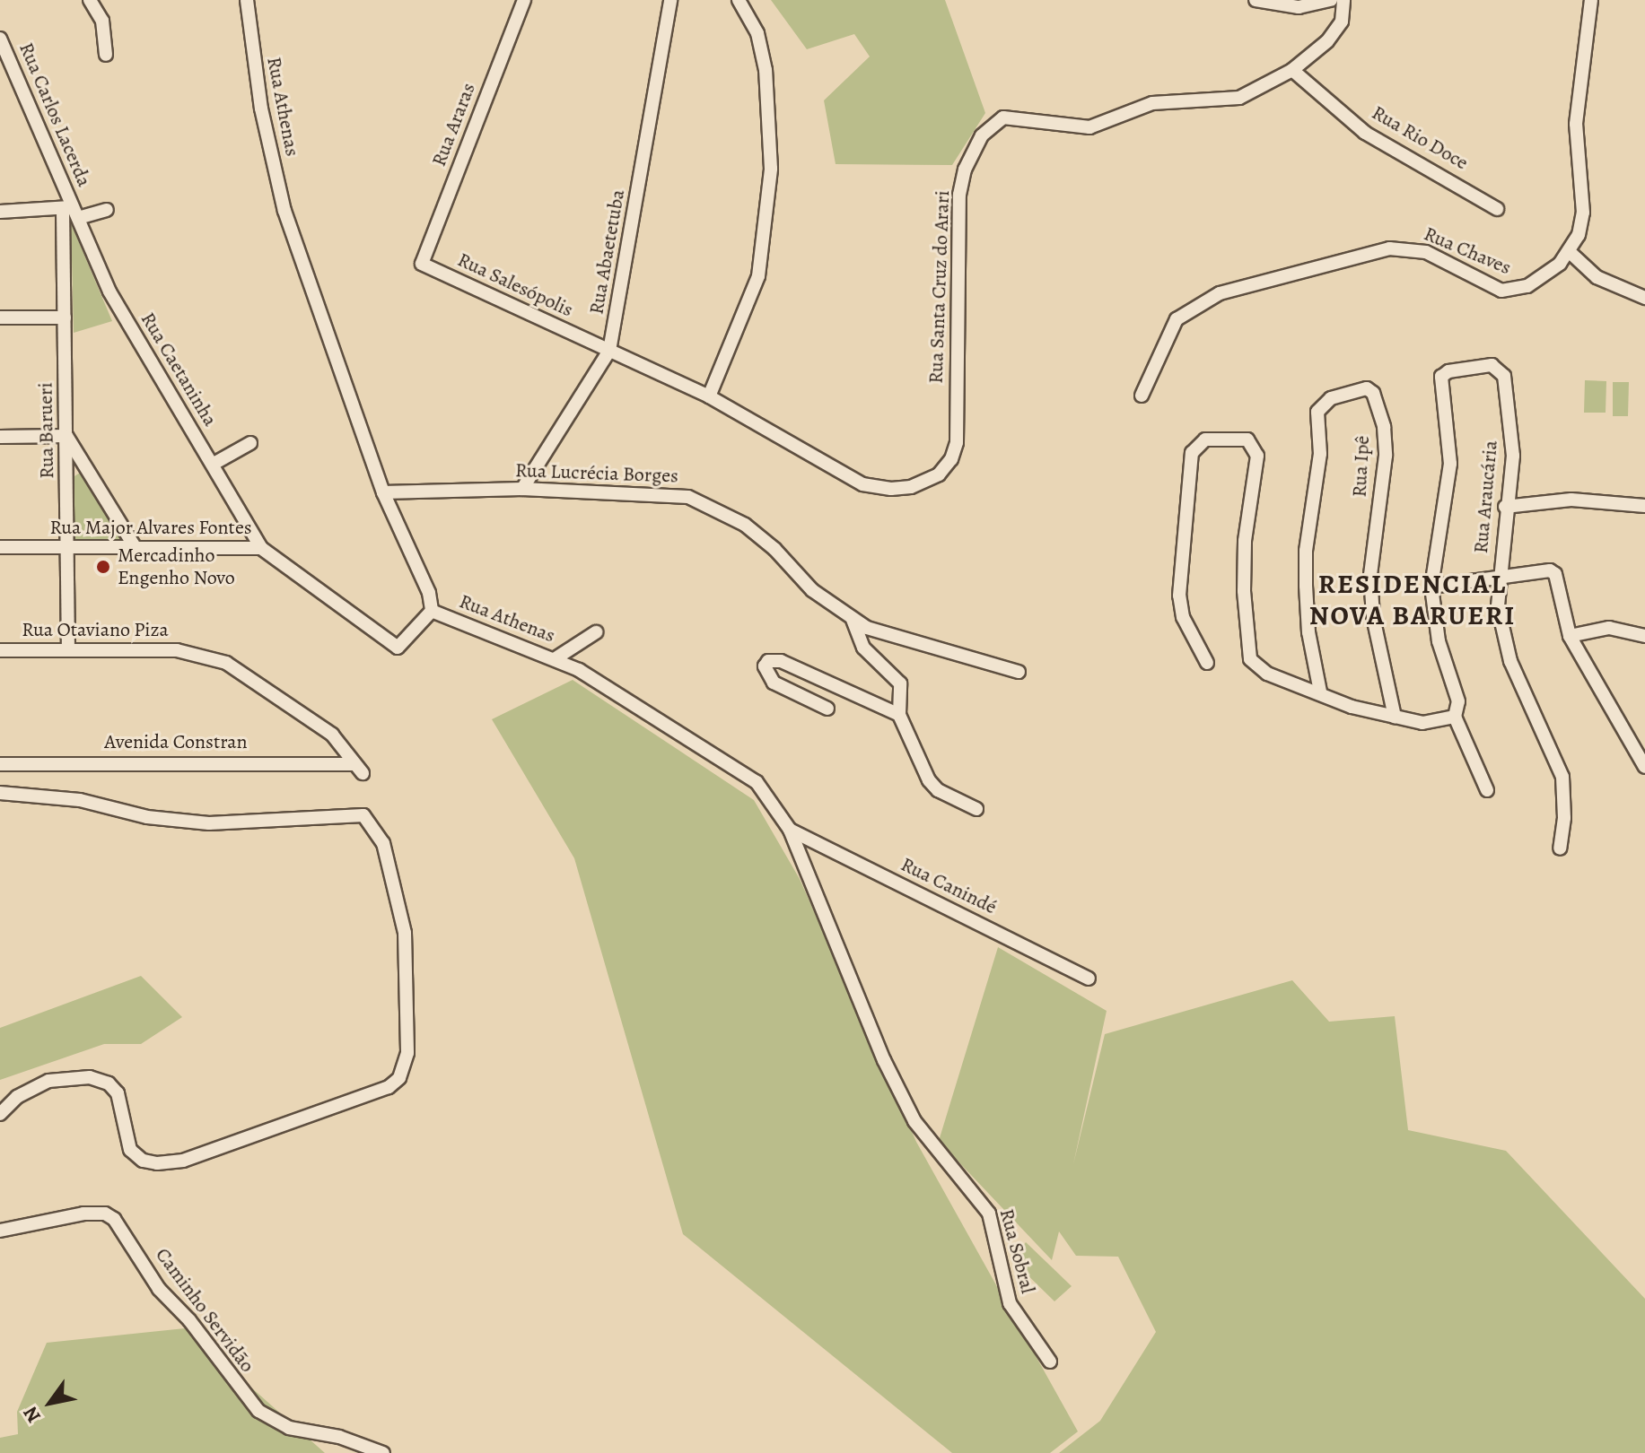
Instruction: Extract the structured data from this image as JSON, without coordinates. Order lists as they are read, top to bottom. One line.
{"streets":{"street":["Rua Athenas","Rua Carlos Lacerda","Rua Araras","Rua Rio Doce","Rua Chaves","Rua Abaetetuba","Rua Salesópolis","Rua Santa Cruz do Arari","Rua Caetaninha","Rua Barueri","Rua Ipê","Rua Lucrécia Borges","Rua Araucária","Rua Major Alvares Fontes","Rua Otaviano Piza","Avenida Constran","Rua Canindé","Rua Sobral","Caminho Servidão"]},"crossings":[["Rua Athenas","Rua Lucrécia Borges"],["Rua Athenas","Rua Major Alvares Fontes"],["Rua Athenas","Rua Canindé"],["Rua Athenas","Rua Sobral"],["Rua Carlos Lacerda","Rua Caetaninha"],["Rua Carlos Lacerda","Rua Barueri"],["Rua Araras","Rua Salesópolis"],["Rua Rio Doce","Rua Santa Cruz do Arari"],["Rua Abaetetuba","Rua Salesópolis"],["Rua Abaetetuba","Rua Lucrécia Borges"],["Rua Salesópolis","Rua Santa Cruz do Arari"],["Rua Caetaninha","Rua Barueri"],["Rua Caetaninha","Rua Major Alvares Fontes"],["Rua Barueri","Rua Major Alvares Fontes"],["Rua Barueri","Rua Otaviano Piza"],["Rua Otaviano Piza","Avenida Constran"]],"districts":["RESIDENCIAL NOVA BARUERI"],"places":["Mercadinho Engenho Novo"],"north":"bottom left"}
